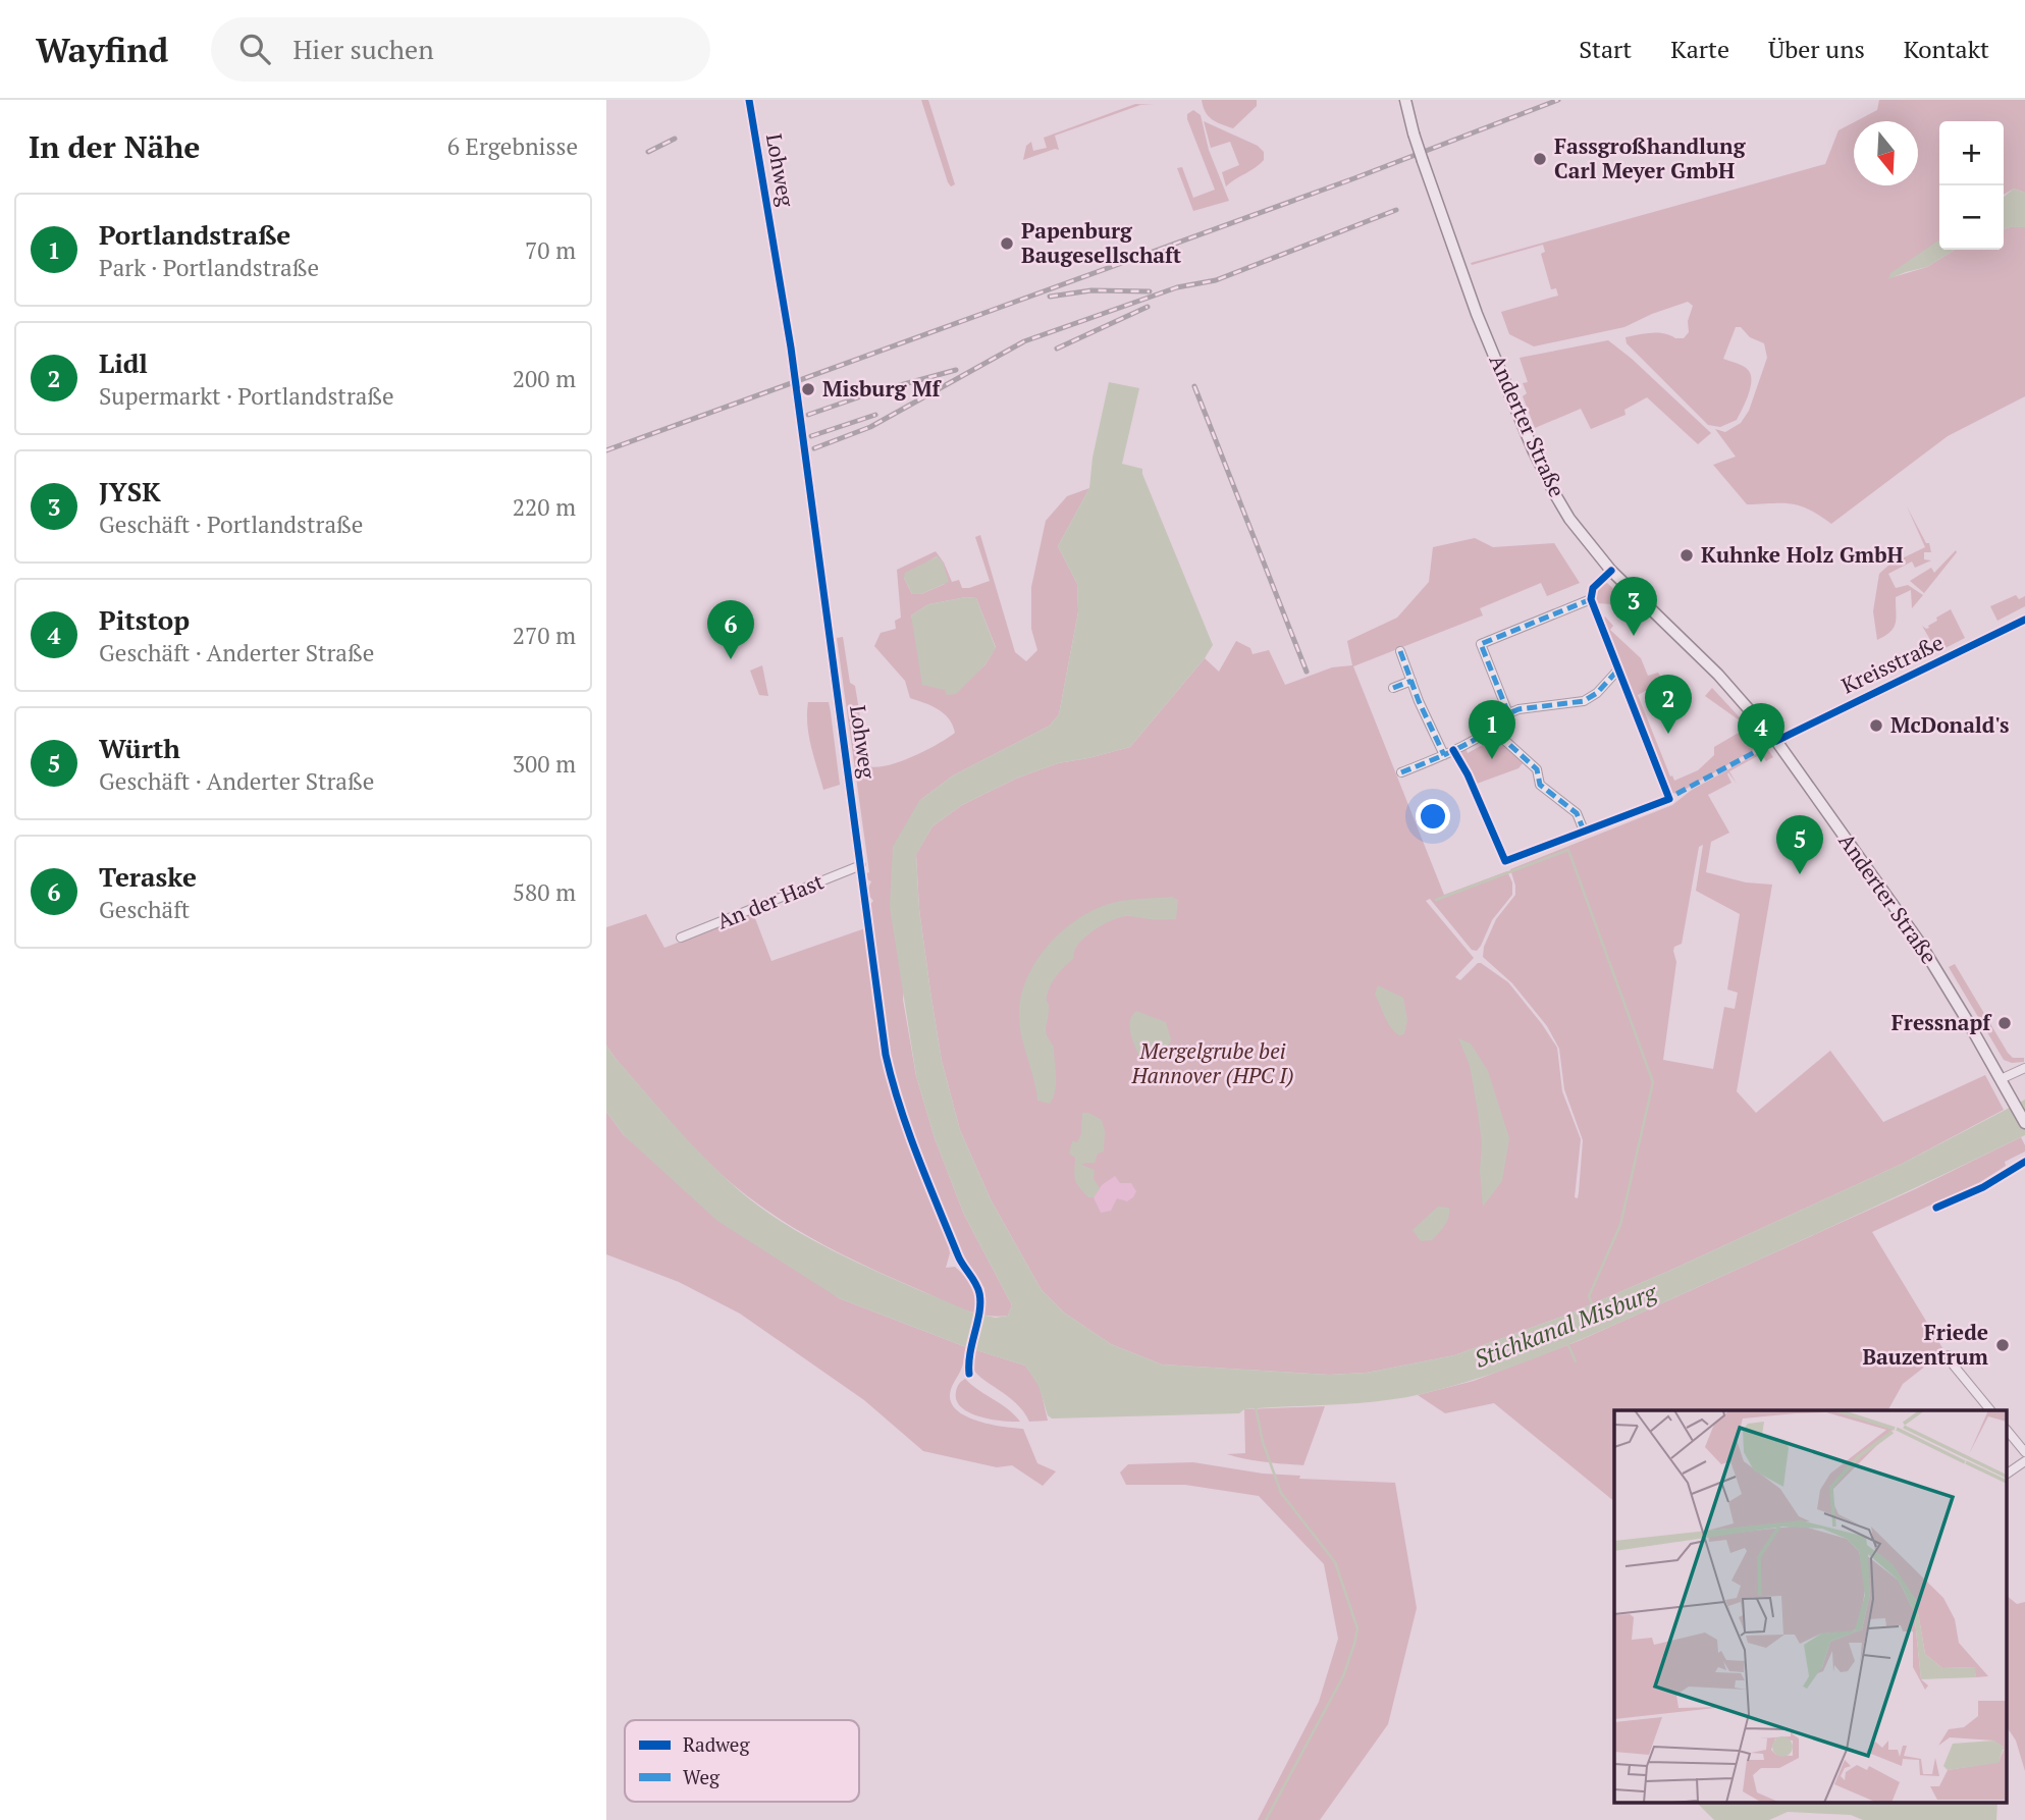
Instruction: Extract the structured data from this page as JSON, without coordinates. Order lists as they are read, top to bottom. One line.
{"streets":{"main road":["Anderter Straße"],"street":["Lohweg","Kreisstraße","An der Hast"]},"crossings":[["Lohweg","An der Hast"],["Anderter Straße","Kreisstraße"]],"water":["Stichkanal Misburg"],"parks":["Mergelgrube bei Hannover (HPC I)"],"places":["Fassgroßhandlung Carl Meyer GmbH","Papenburg Baugesellschaft","Misburg Mf","Kuhnke Holz GmbH","McDonald's","Fressnapf","Friede Bauzentrum"],"legend":["Radweg","Weg"],"north":"bottom","page":{"header":"Wayfind","search":"Hier suchen","nav":["Start","Karte","Über uns","Kontakt"],"heading":["In der Nähe","6 Ergebnisse"],"map_buttons":["+","−"],"list":[{"mark":"1","name":"Portlandstraße","note":"Park · Portlandstraße","value":"70 m"},{"mark":"2","name":"Lidl","note":"Supermarkt · Portlandstraße","value":"200 m"},{"mark":"3","name":"JYSK","note":"Geschäft · Portlandstraße","value":"220 m"},{"mark":"4","name":"Pitstop","note":"Geschäft · Anderter Straße","value":"270 m"},{"mark":"5","name":"Würth","note":"Geschäft · Anderter Straße","value":"300 m"},{"mark":"6","name":"Teraske","note":"Geschäft","value":"580 m"}],"pins":["3","6","2","1","4","5"]}}
